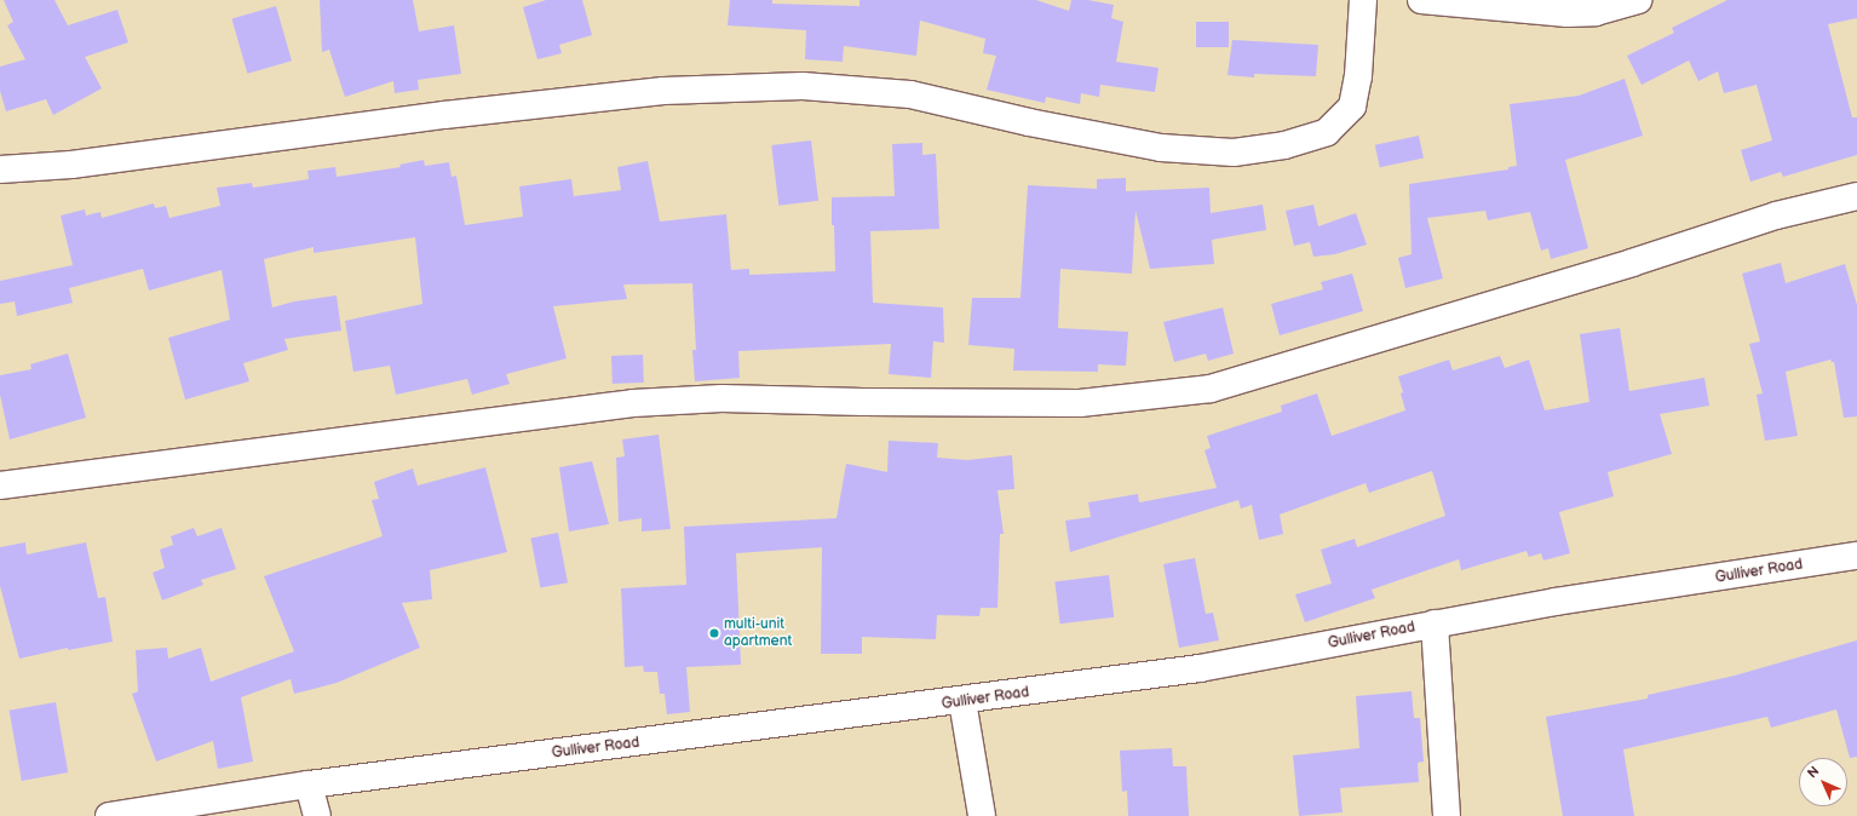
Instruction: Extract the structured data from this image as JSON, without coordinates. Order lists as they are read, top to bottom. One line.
{"streets":{"street":["Gulliver Road"]},"places":["multi-unit apartment"],"north":"top left"}
